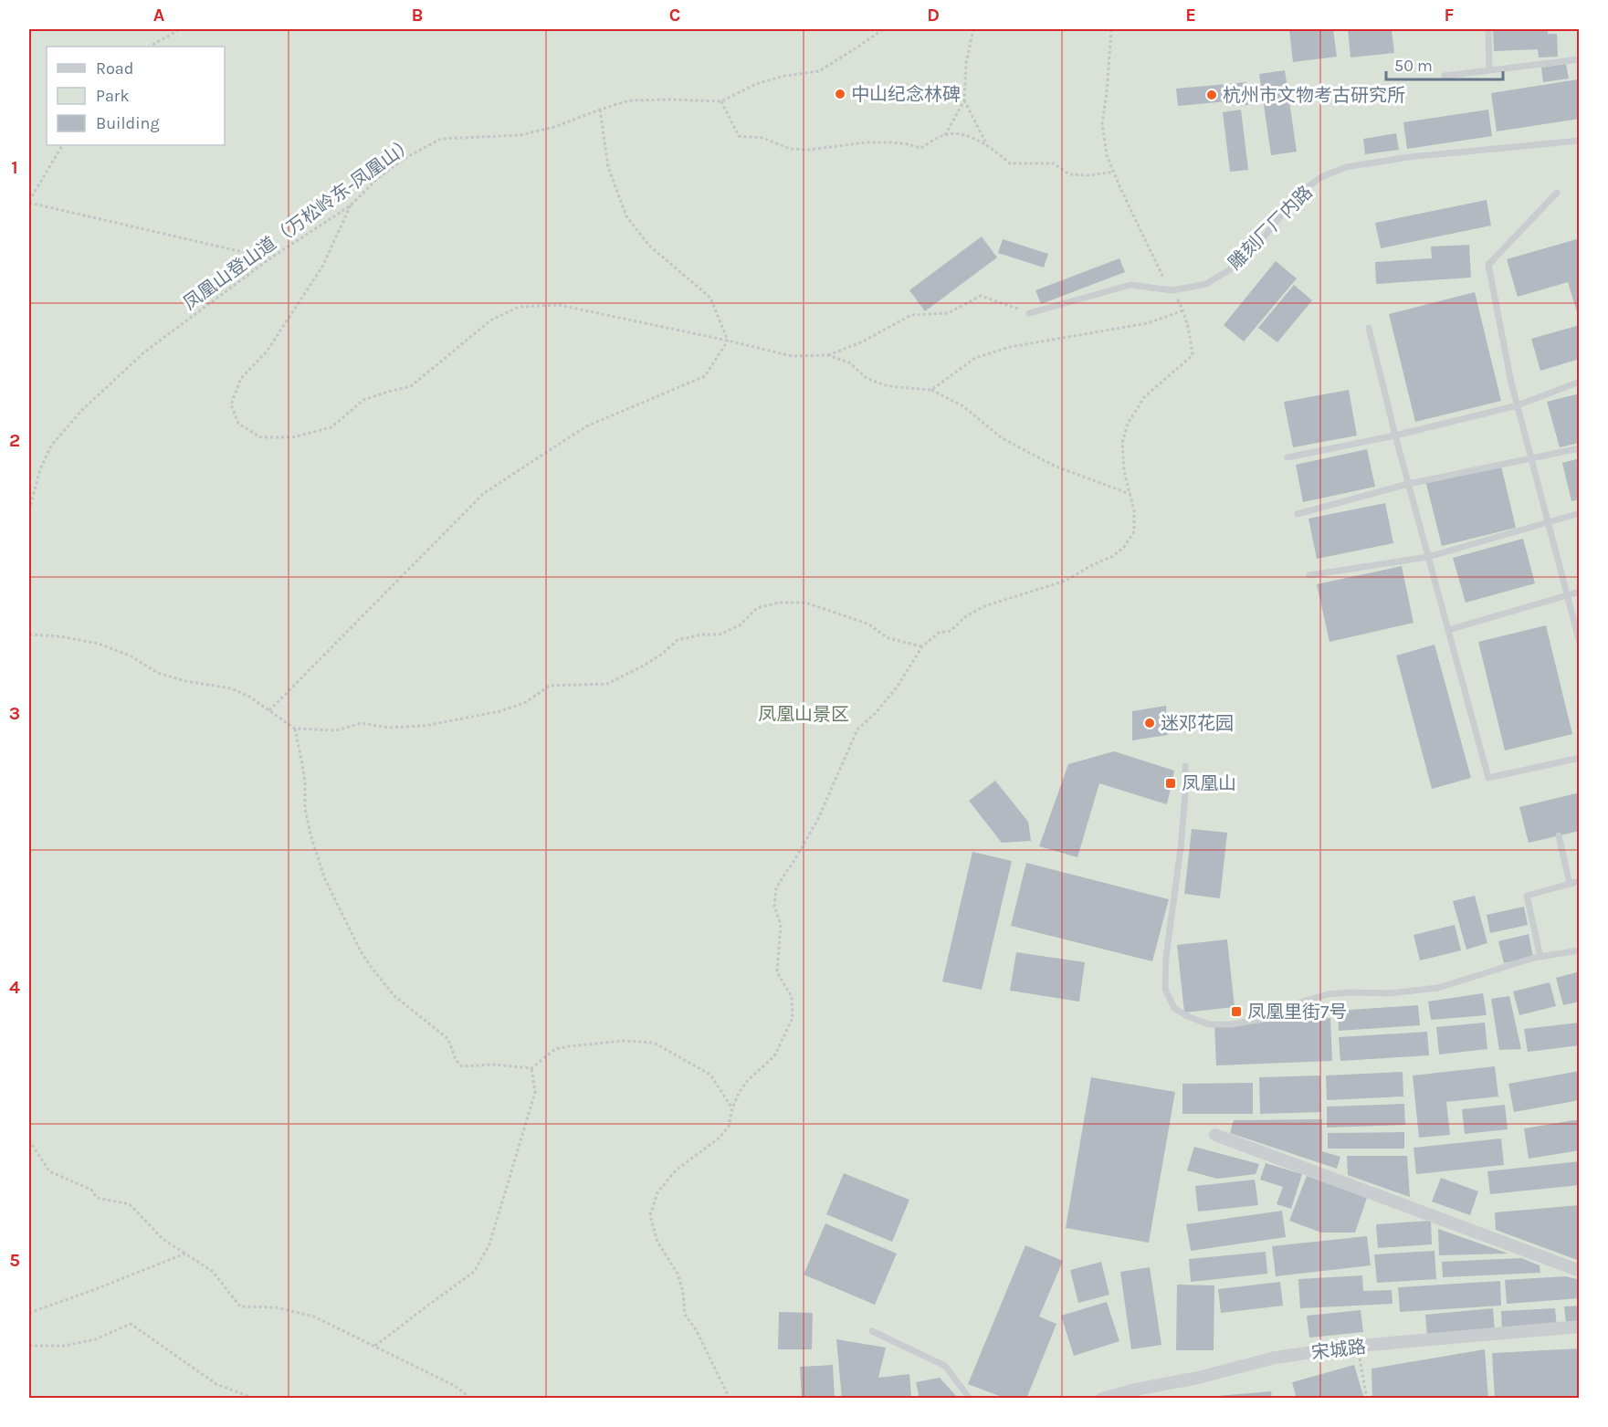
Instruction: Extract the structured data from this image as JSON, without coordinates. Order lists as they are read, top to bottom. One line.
{"streets":{"street":["宋城路"],"lane":["雕刻厂厂内路"],"path":["凤凰山登山道（万松岭东-凤凰山）"]},"parks":["凤凰山景区"],"places":{"other":["中山纪念林碑","杭州市文物考古研究所","迷邓花园"],"transit":["凤凰山","凤凰里街7号"]},"legend":["Road","Park","Building"],"scale_bar":"50 m","grid":{"columns":["A","B","C","D","E","F"],"rows":["1","2","3","4","5"]}}
